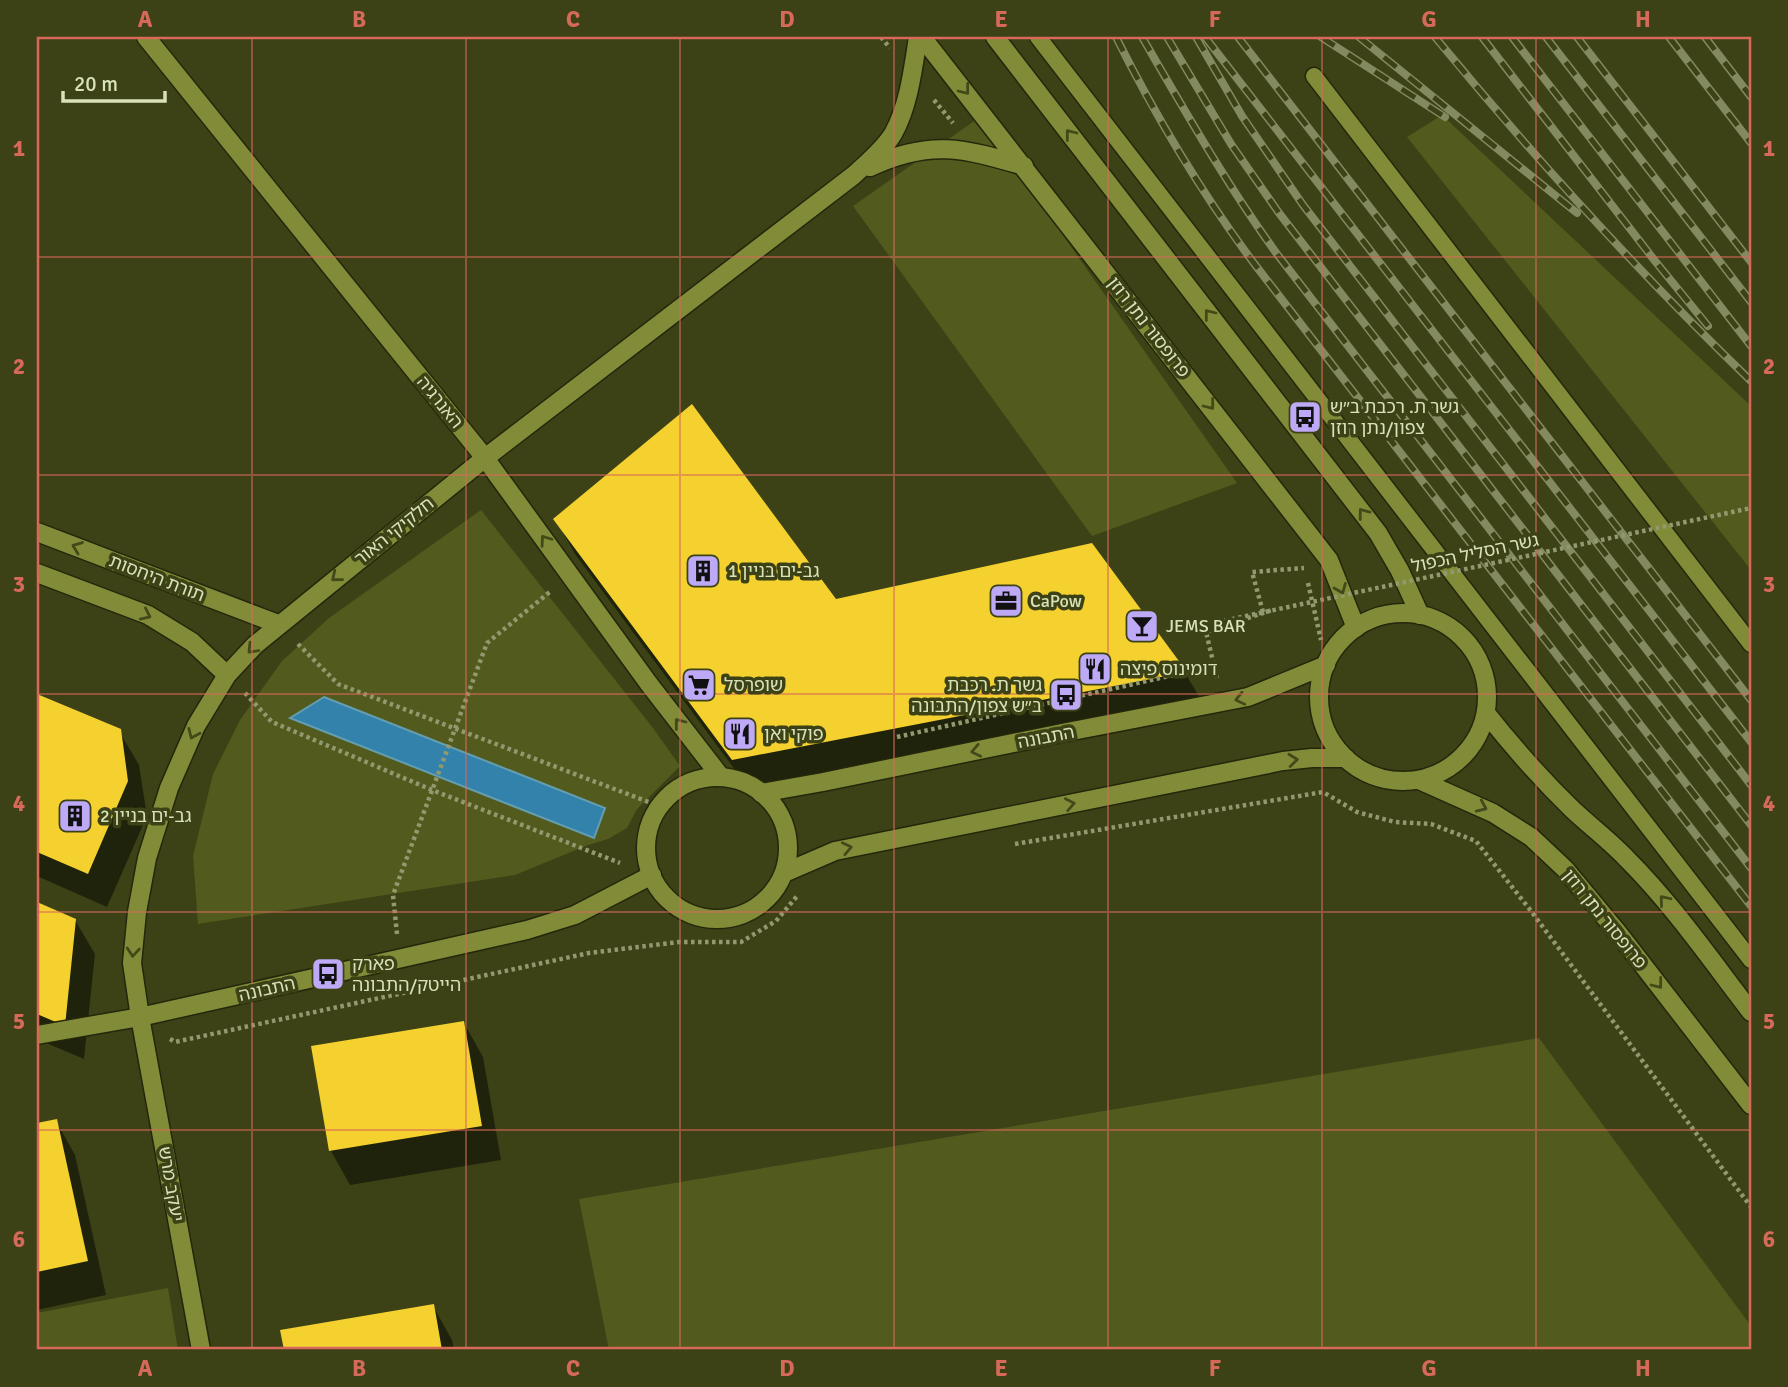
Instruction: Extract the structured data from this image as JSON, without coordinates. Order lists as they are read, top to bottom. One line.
{"streets":{"street":["פרופסור נתן רוזן","האנרגיה","חלקיקי האור","תורת היחסות","התבונה","יעקב מרש"],"path":["גשר הסליל הכפול"]},"crossings":[["פרופסור נתן רוזן","חלקיקי האור"],["פרופסור נתן רוזן","התבונה"],["האנרגיה","חלקיקי האור"],["האנרגיה","התבונה"],["חלקיקי האור","תורת היחסות"],["חלקיקי האור","התבונה"],["חלקיקי האור","יעקב מרש"],["התבונה","יעקב מרש"]],"one_way":["האנרגיה","חלקיקי האור"],"places":{"bus stop":["גשר ת. רכבת ב״ש צפון/נתן רוזן","גשר ת. רכבת ב״ש צפון/התבונה","פארק הייטק/התבונה"],"building":["גב-ים בניין 1","גב-ים בניין 2"],"office":["CaPow"],"bar":["JEMS BAR"],"restaurant":["דומינוס פיצה","פוקי ואן"],"supermarket":["שופרסל"]},"scale_bar":"20 m","grid":{"columns":["A","B","C","D","E","F","G","H"],"rows":["1","2","3","4","5","6"]}}
